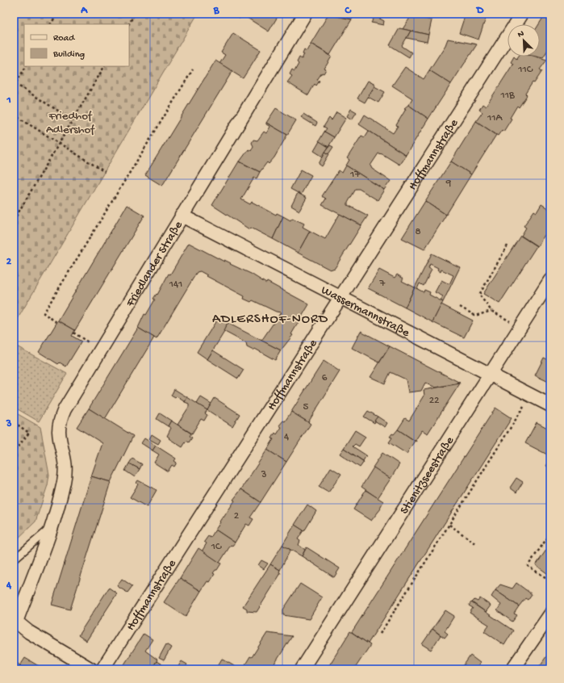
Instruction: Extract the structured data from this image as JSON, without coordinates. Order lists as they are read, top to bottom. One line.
{"streets":{"street":["Hoffmannstraße","Friedlander Straße","Wassermannstraße","Stienitzseestraße"]},"crossings":[["Hoffmannstraße","Wassermannstraße"],["Friedlander Straße","Wassermannstraße"],["Wassermannstraße","Stienitzseestraße"]],"districts":["ADLERSHOF-NORD"],"parks":["Friedhof Adlershof"],"house_numbers":["11C","11B","11A","17","9","8","7","141","6","22","5","4","3","2","1C"],"legend":["Road","Building"],"north":"top left","grid":{"columns":["A","B","C","D"],"rows":["1","2","3","4"]}}
